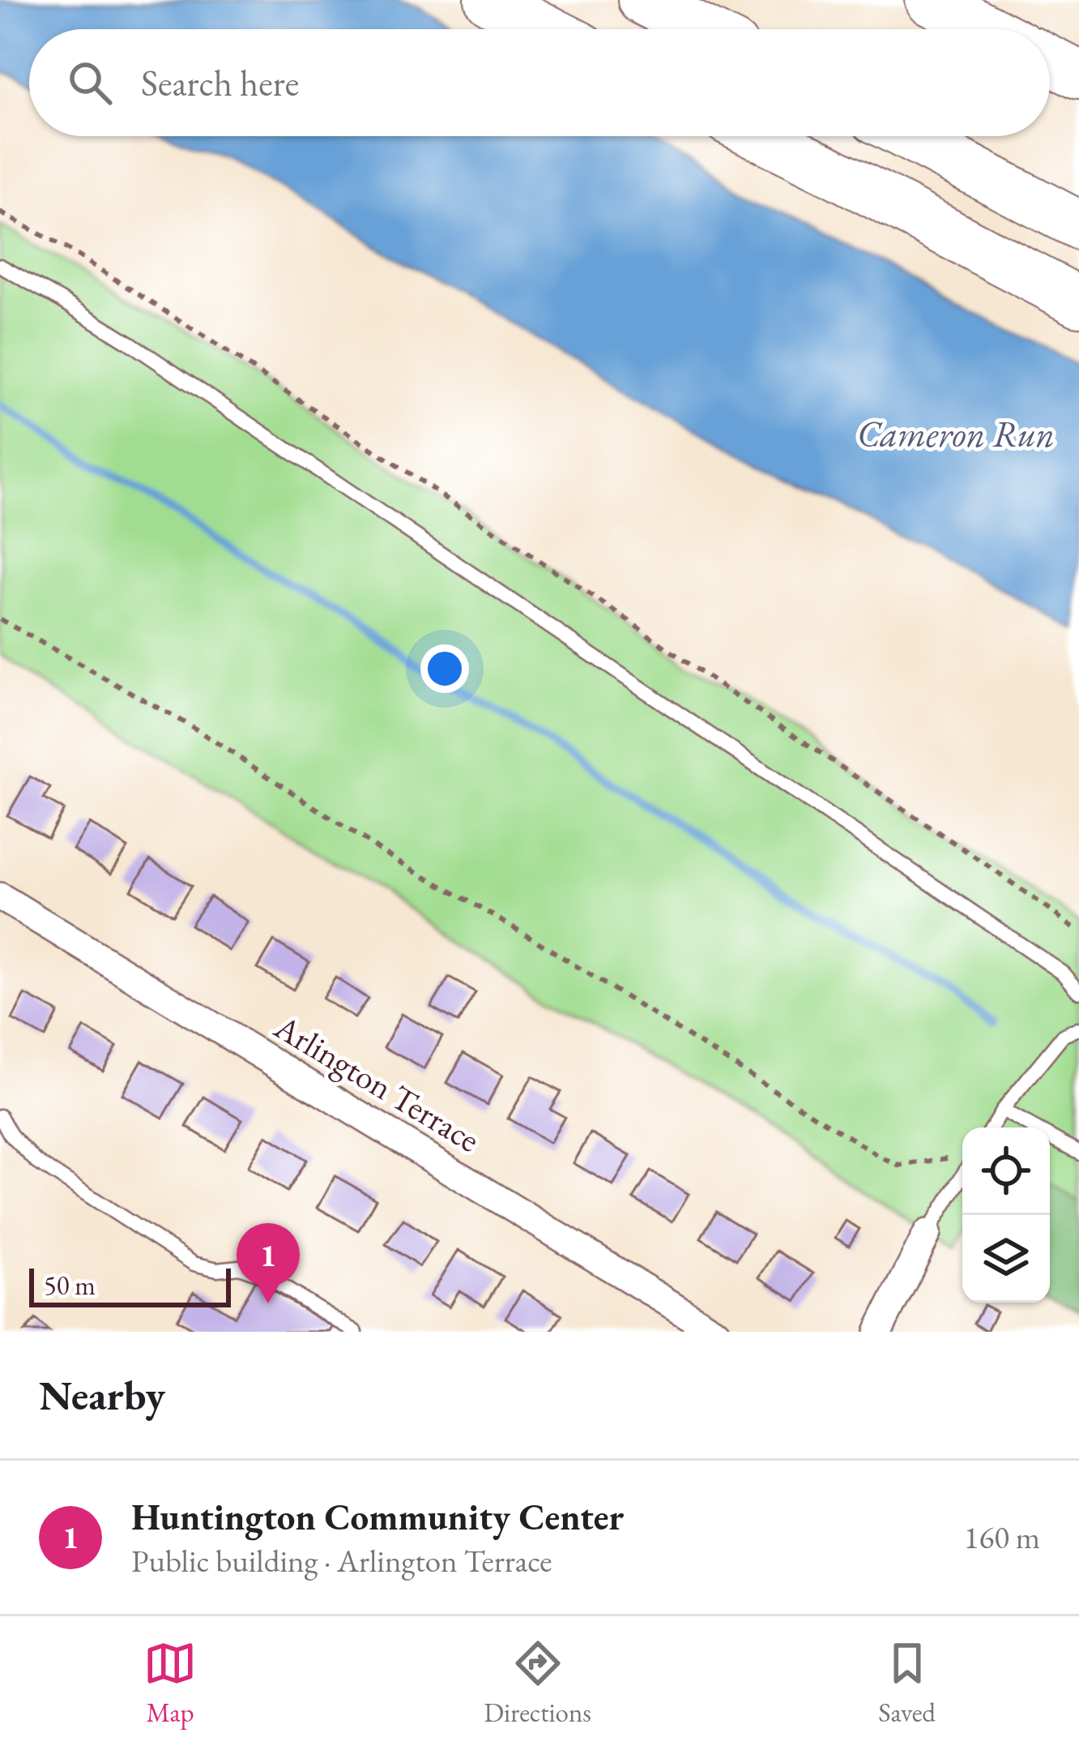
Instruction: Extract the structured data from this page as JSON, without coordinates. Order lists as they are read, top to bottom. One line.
{"streets":{"street":["Arlington Terrace"]},"water":["Cameron Run"],"scale_bar":"50 m","page":{"search":"Search here","pins":"1","scale":"50 m","heading":"Nearby","list":[{"mark":"1","name":"Huntington Community Center","note":"Public building · Arlington Terrace","value":"160 m"}],"nav":["Map","Directions","Saved"]}}
